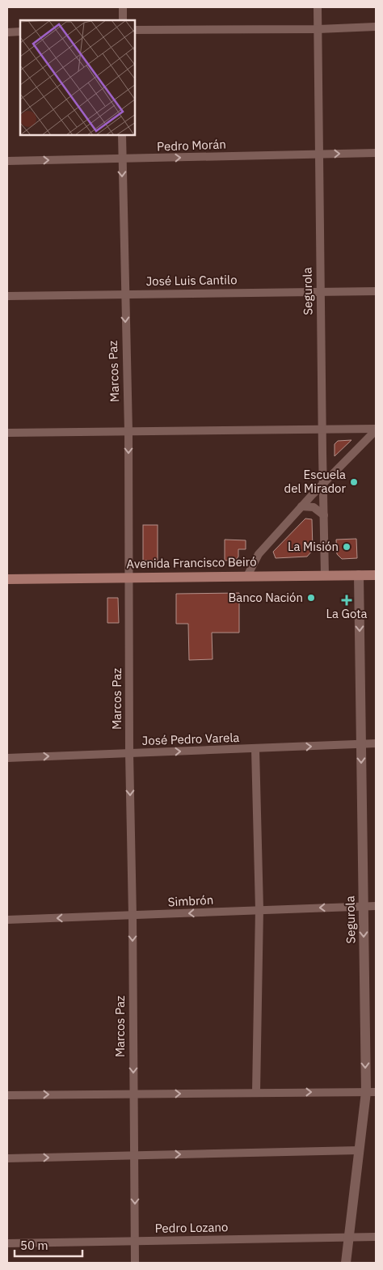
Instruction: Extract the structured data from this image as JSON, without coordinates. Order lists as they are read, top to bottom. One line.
{"streets":{"main road":["Avenida Francisco Beiró"],"street":["Pedro Morán","José Luis Cantilo","Segurola","Marcos Paz","José Pedro Varela","Simbrón","Pedro Lozano"]},"crossings":[["Pedro Morán","Segurola"],["Pedro Morán","Marcos Paz"],["José Luis Cantilo","Segurola"],["José Luis Cantilo","Marcos Paz"],["Segurola","Avenida Francisco Beiró"],["Segurola","José Pedro Varela"],["Segurola","Simbrón"],["Segurola","Pedro Lozano"],["Marcos Paz","Avenida Francisco Beiró"],["Marcos Paz","José Pedro Varela"],["Marcos Paz","Simbrón"],["Marcos Paz","Pedro Lozano"]],"one_way":["Pedro Morán","Segurola","Marcos Paz","José Pedro Varela","Simbrón"],"places":{"other":["Escuela del Mirador","La Misión","Banco Nación"],"health":["La Gota"]},"scale_bar":"50 m"}
